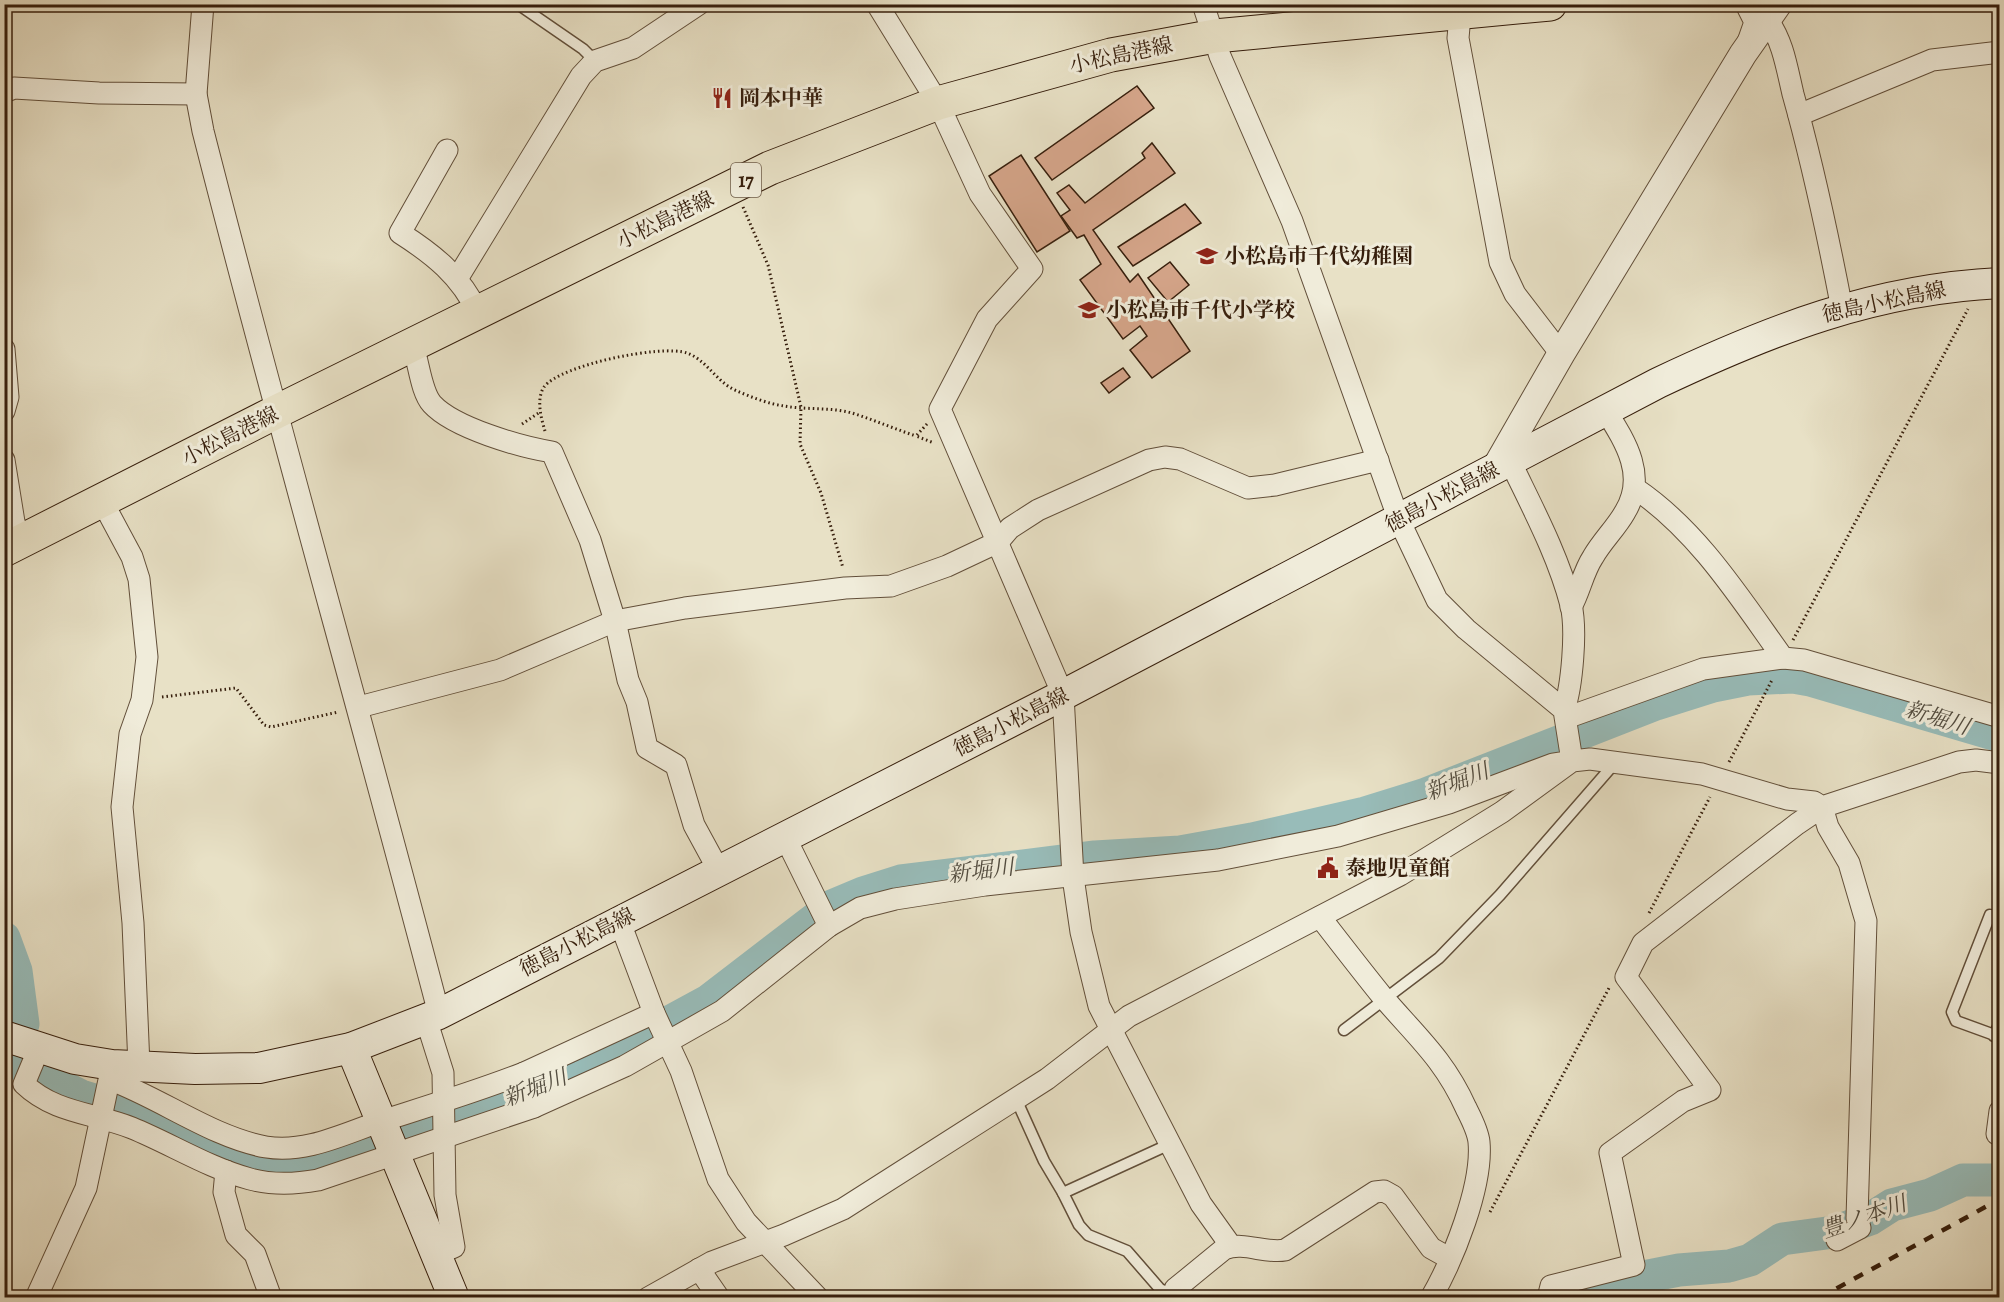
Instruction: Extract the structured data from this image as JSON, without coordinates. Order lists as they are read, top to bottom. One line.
{"streets":{"main road":["小松島港線","17","徳島小松島線"]},"water":["新堀川","豊ノ本川"],"places":{"restaurant":["岡本中華"],"school or university":["小松島市千代幼稚園","小松島市千代小学校"],"public building":["泰地児童館"]}}
